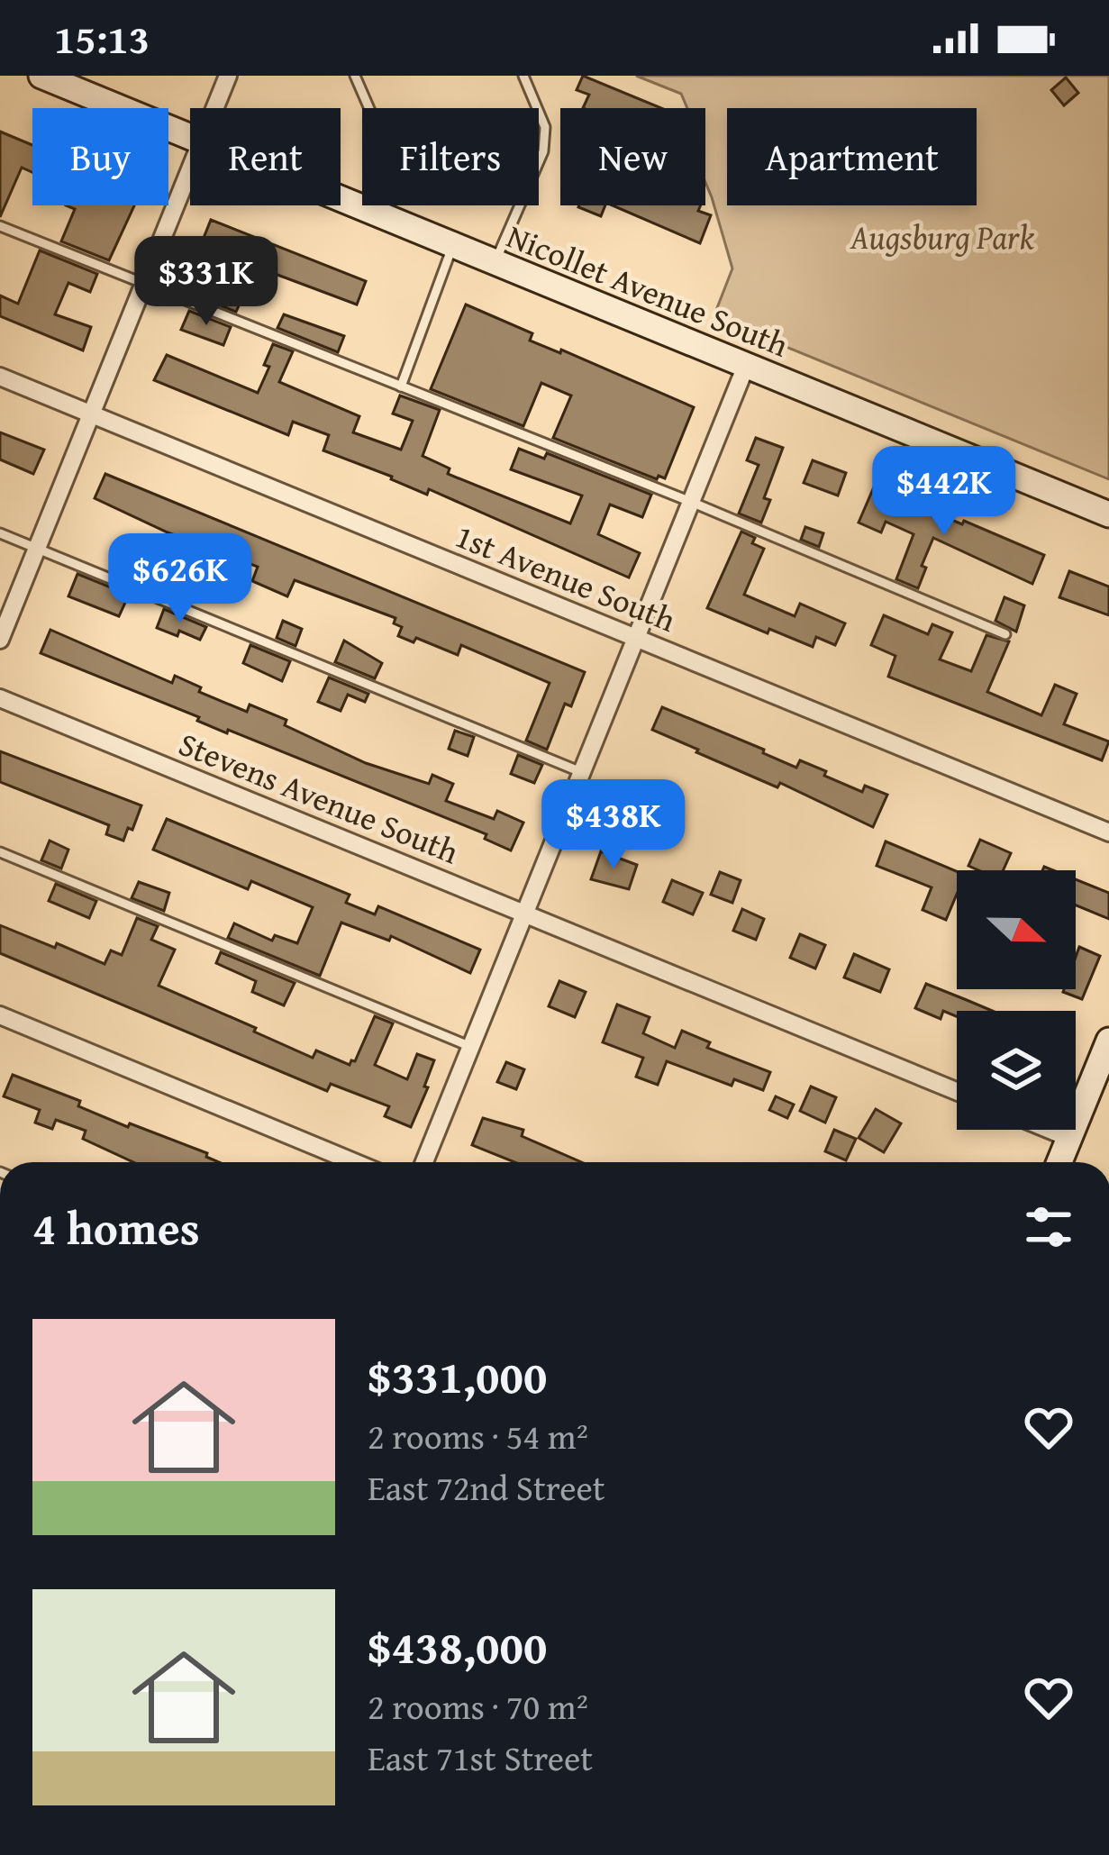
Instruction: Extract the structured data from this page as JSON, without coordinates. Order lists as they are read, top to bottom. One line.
{"streets":{"main road":["Nicollet Avenue South"],"street":["1st Avenue South","Stevens Avenue South"]},"parks":["Augsburg Park"],"north":"right","page":{"status":"15:13","chip":["Buy","Rent","Filters","New","Apartment"],"price":["$331K","$442K","$626K","$438K"],"heading":"4 homes","list":[{"name":"$331,000","note":"2 rooms · 54 m² · East 72nd Street"},{"name":"$438,000","note":"2 rooms · 70 m² · East 71st Street"}]}}
